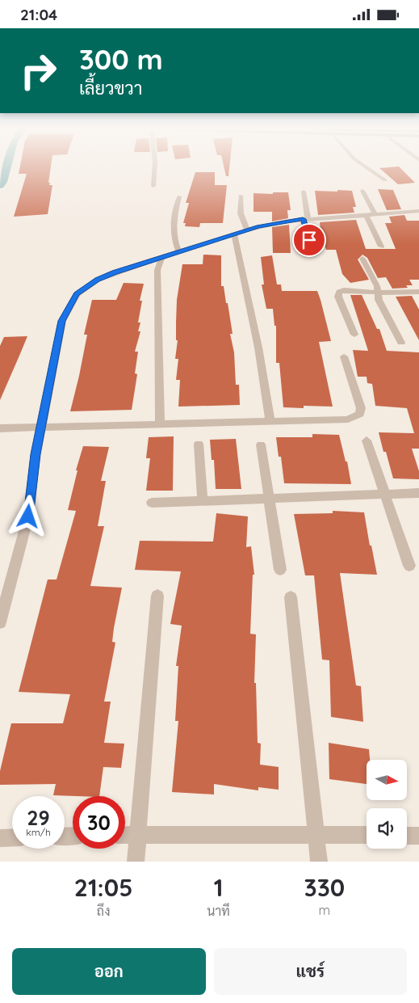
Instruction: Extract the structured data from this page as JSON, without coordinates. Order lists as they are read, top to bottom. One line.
{"north":"right","page":{"status":"21:04","turn":["300 m","เลี้ยวขวา"],"speed":"29 km/h","limit":"30","eta":["21:05","ถึง","1","นาที","330","m"],"buttons":["ออก","แชร์"]}}
